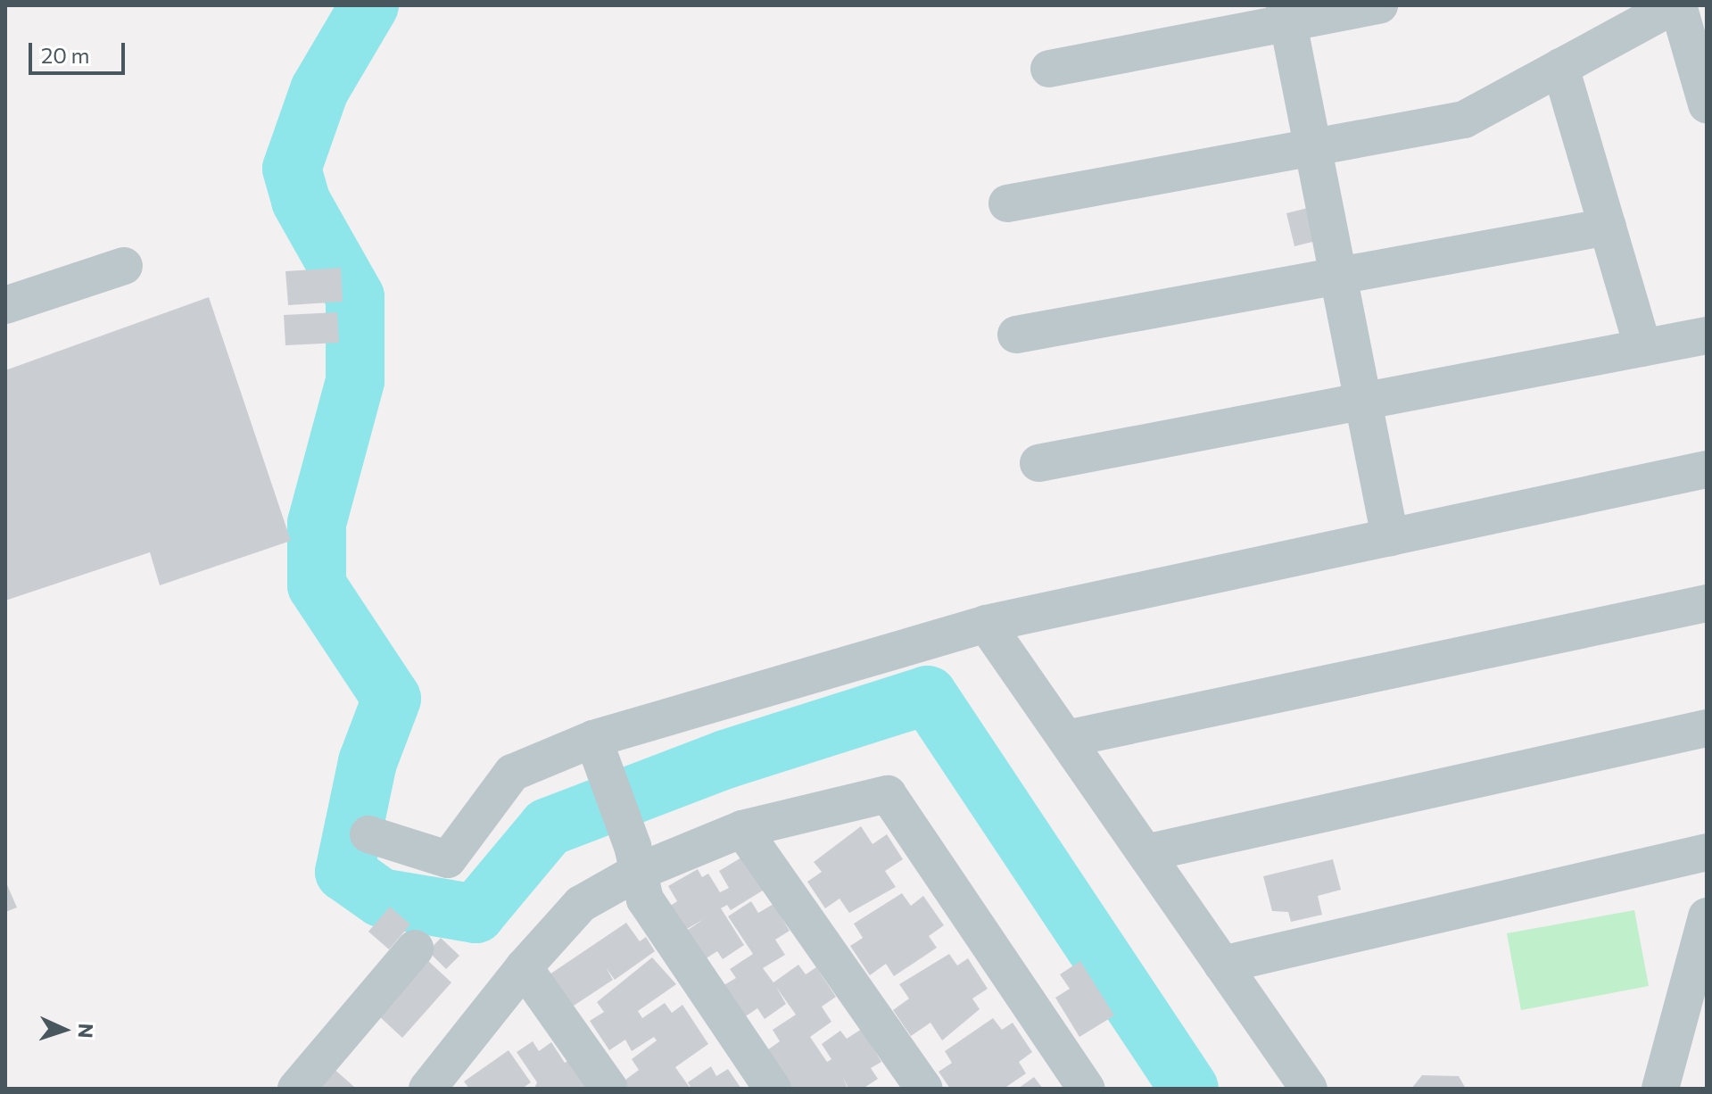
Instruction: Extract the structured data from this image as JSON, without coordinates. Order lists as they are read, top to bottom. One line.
{"scale_bar":"20 m","north":"right"}
